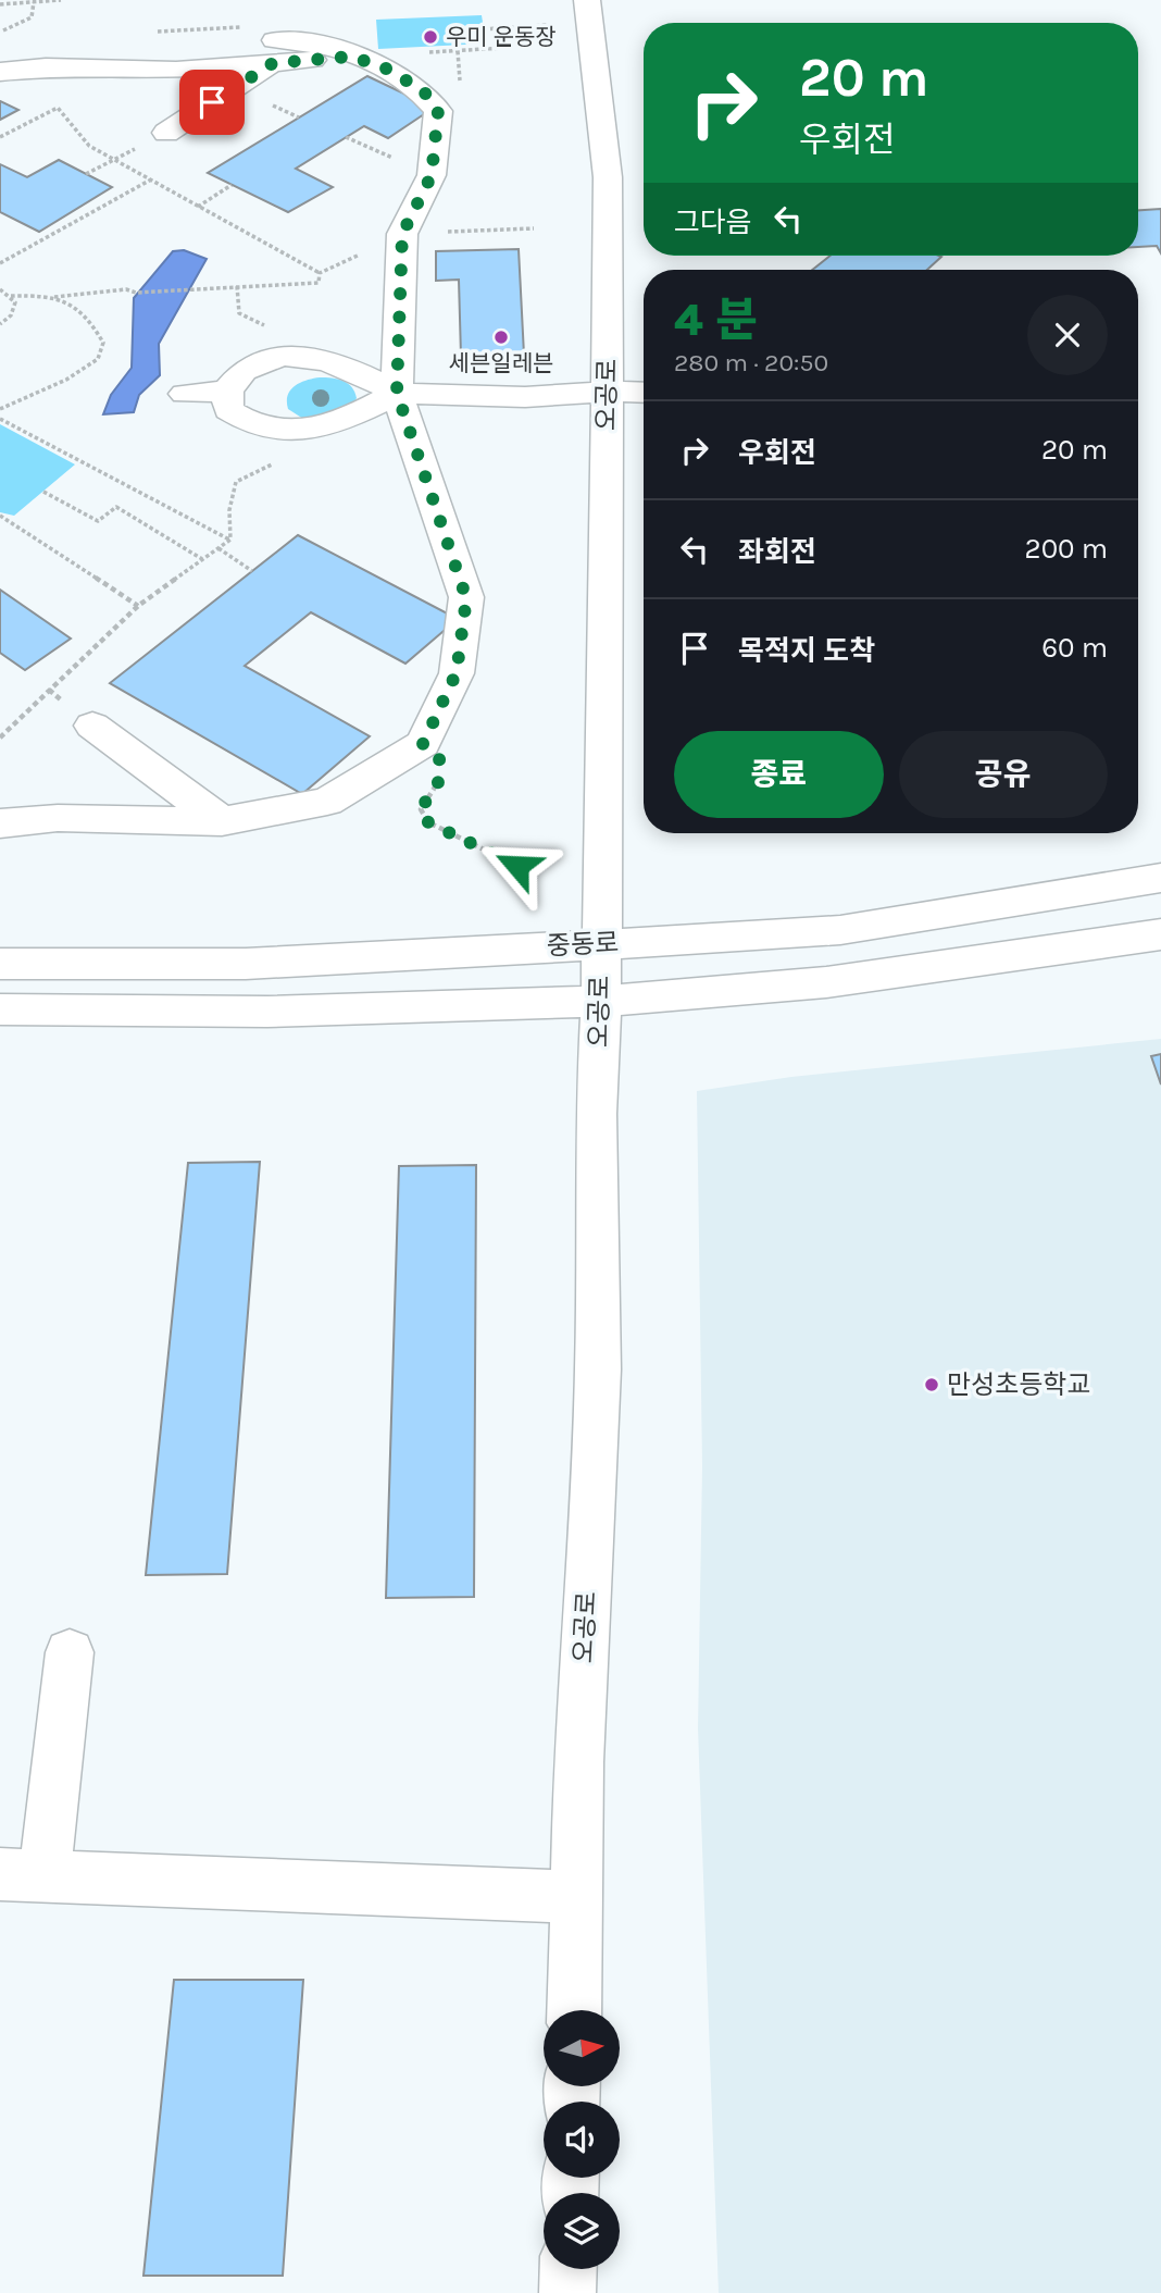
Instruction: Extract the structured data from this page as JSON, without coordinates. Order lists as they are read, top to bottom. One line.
{"streets":{"street":["오공로","중동로"]},"crossings":[["오공로","중동로"]],"places":["우미 운동장","세븐일레븐","만성초등학교"],"north":"right","page":{"turn":["20 m","우회전"],"then":"그다음","heading":["4 분","280 m · 20:50"],"list":[{"name":"우회전","value":"20 m"},{"name":"좌회전","value":"200 m"},{"name":"목적지 도착","value":"60 m"}],"buttons":["종료","공유"]}}
